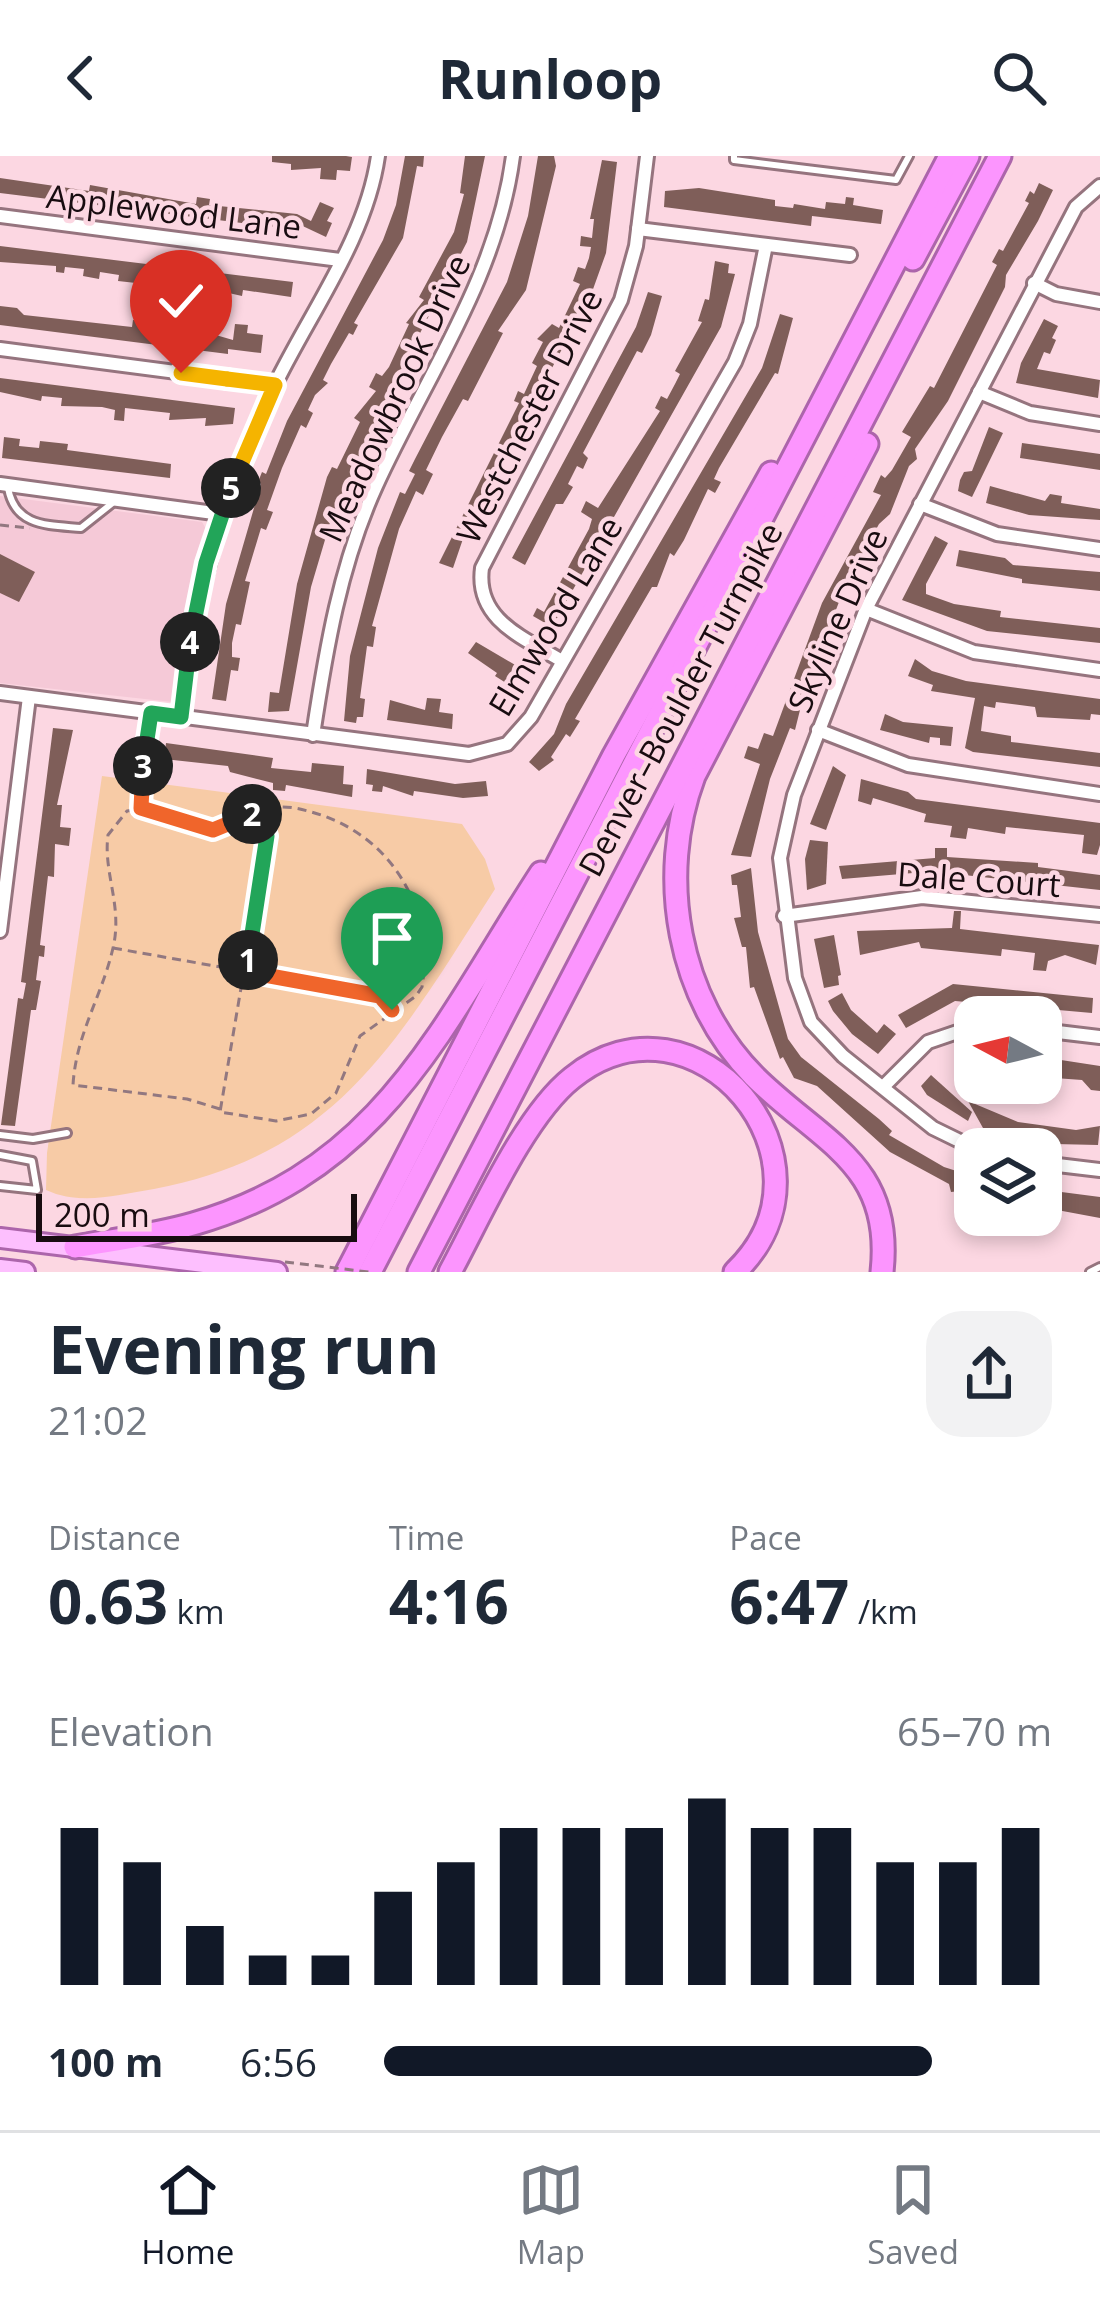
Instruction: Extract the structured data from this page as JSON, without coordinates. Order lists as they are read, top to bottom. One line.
{"streets":{"highway":["Denver–Boulder Turnpike"],"street":["Applewood Lane","Meadowbrook Drive","Westchester Drive","Elmwood Lane","Skyline Drive","Dale Court"]},"crossings":[["Meadowbrook Drive","Elmwood Lane"],["Westchester Drive","Elmwood Lane"],["Skyline Drive","Dale Court"]],"scale_bar":"200 m","north":"left","page":{"header":"Runloop","pins":["5","4","3","2","1"],"scale":"200 m","heading":["Evening run","21:02"],"stats":[["Distance","0.63 km"],["Time","4:16"],["Pace","6:47 /km"]],"chart":["Elevation","65–70 m"],"list":[{"name":"100 m","note":"6:56"}],"tabs":["Home","Map","Saved"]}}
